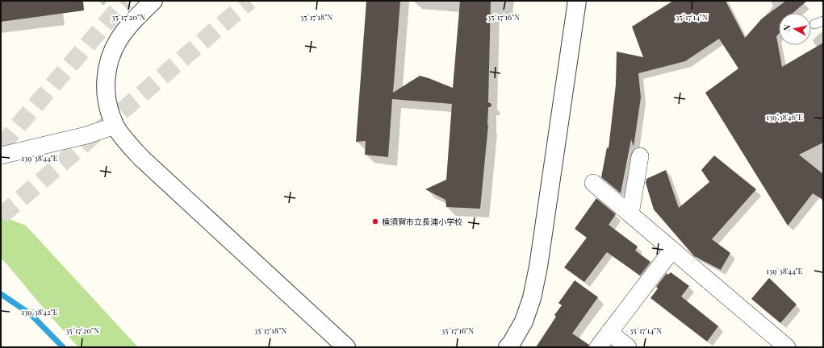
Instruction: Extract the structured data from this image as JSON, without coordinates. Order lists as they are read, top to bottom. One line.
{"places":["横須賀市立長浦小学校"],"north":"left","coordinates":["35°17'20\"N","35°17'18\"N","35°17'16\"N","35°17'14\"N","139°38'46\"E","139°38'44\"E","139°38'42\"E"]}
